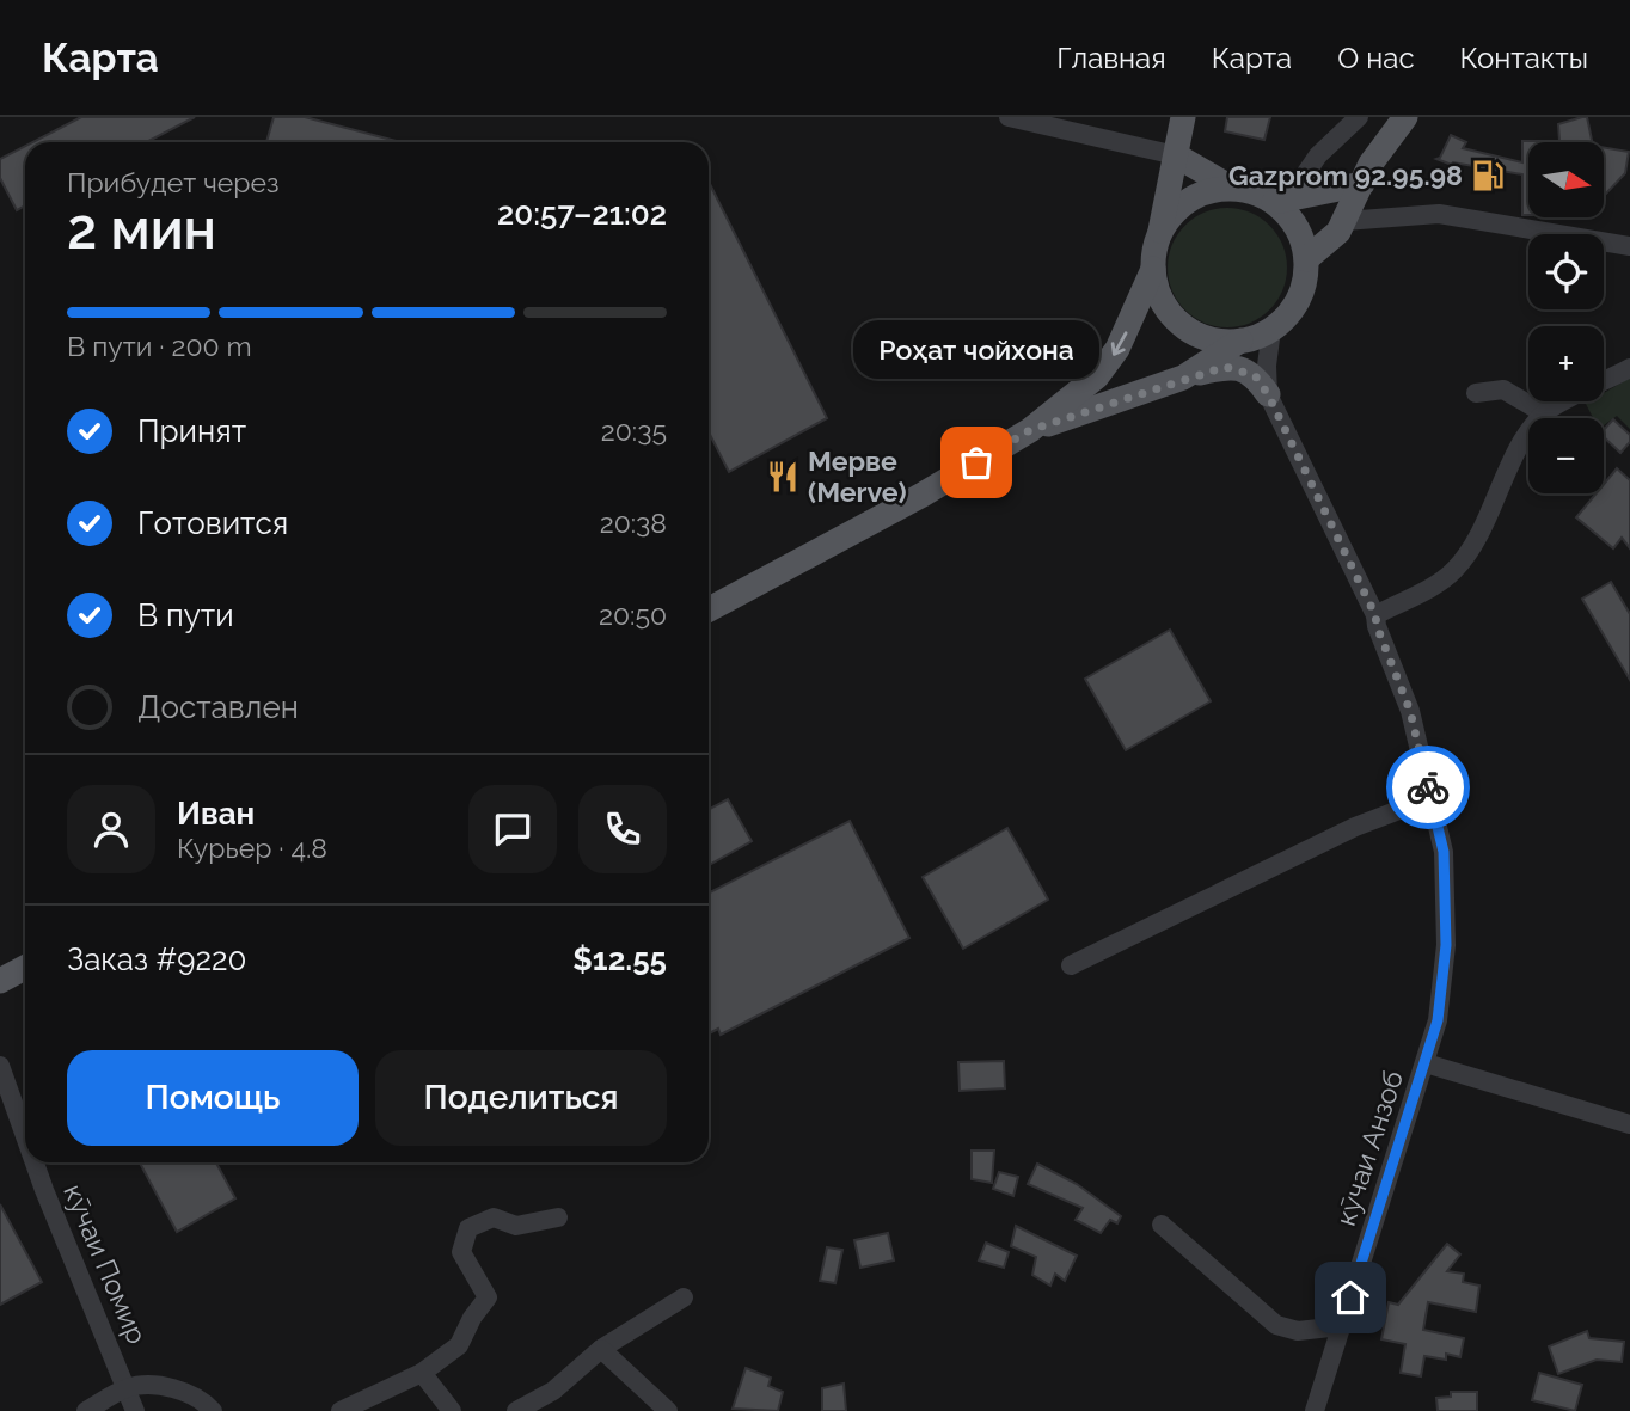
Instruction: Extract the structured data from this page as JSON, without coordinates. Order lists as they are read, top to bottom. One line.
{"streets":{"street":["кӯчаи Анзоб","кӯчаи Помир"]},"places":{"fuel station":["Gazprom 92.95.98"],"other":["Роҳат чойхона"],"restaurant":["Мерве (Merve)"]},"north":"right","page":{"header":"Карта","nav":["Главная","Карта","О нас","Контакты"],"map_buttons":["+","−"],"heading":["2 мин","Прибудет через","20:57–21:02"],"panel":["Иван","Курьер · 4.8","Заказ #9220","$12.55"],"bar":"В пути · 200 m","bubble":"Роҳат чойхона","list":[["Принят","20:35"],["Готовится","20:38"],["В пути","20:50"],"Доставлен"],"buttons":["Помощь","Поделиться"]}}
